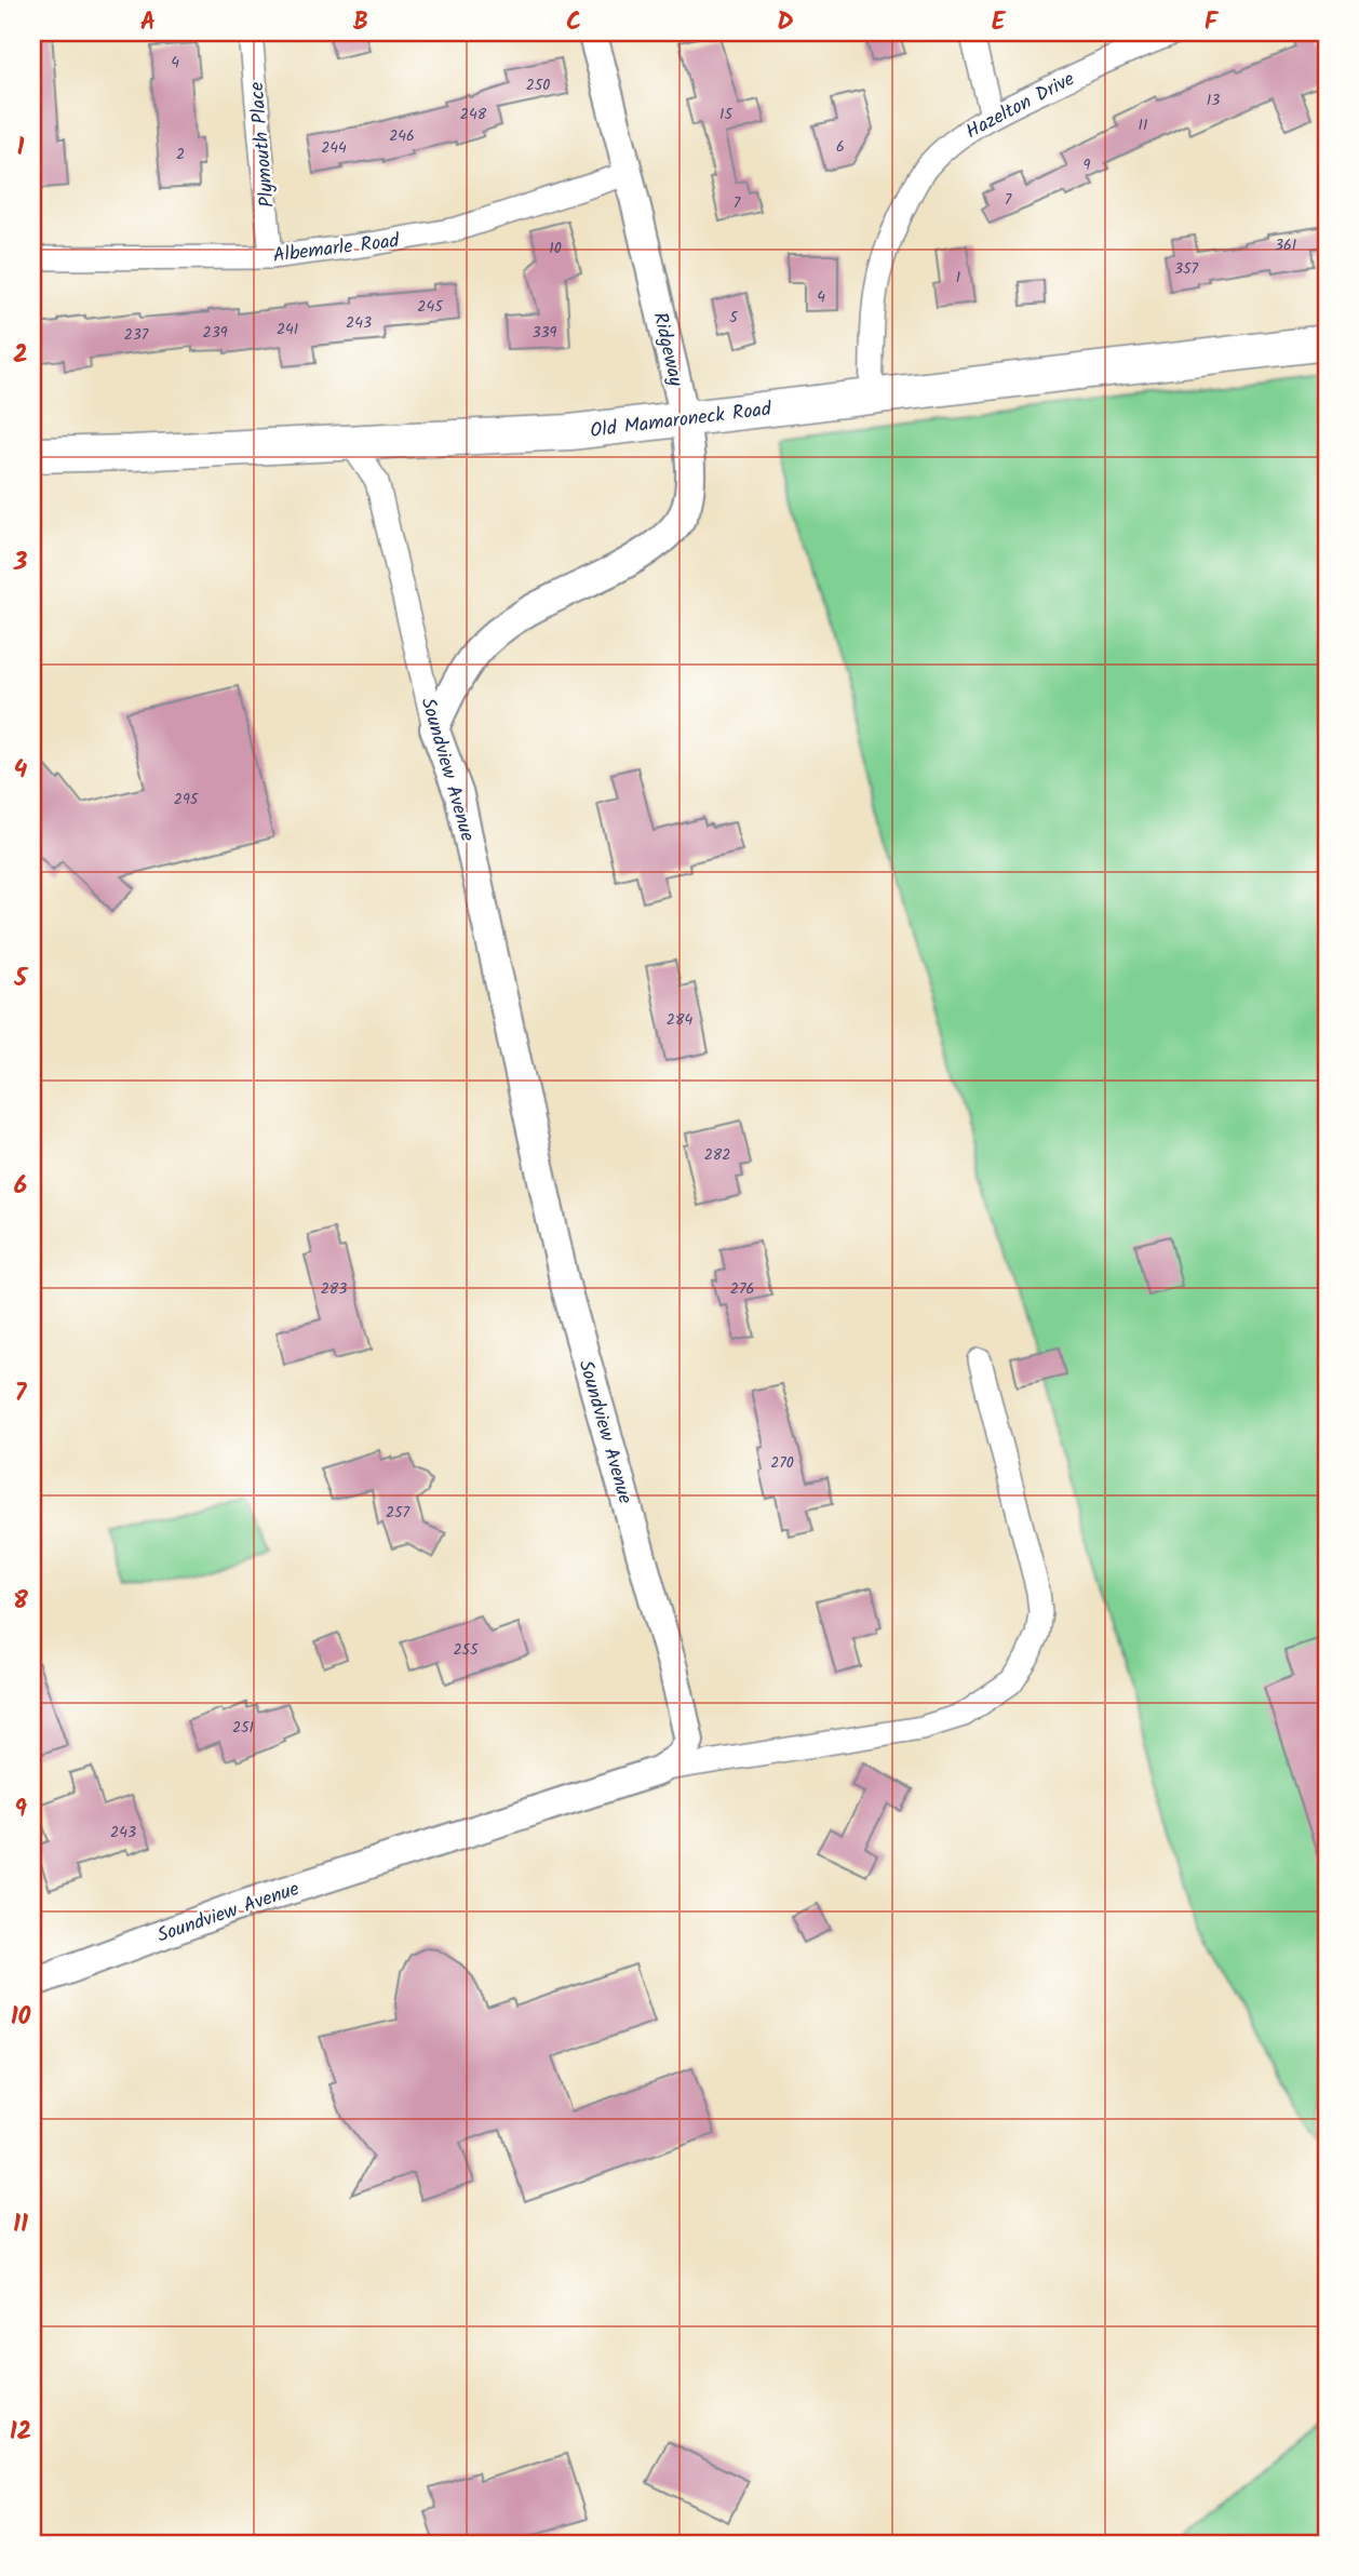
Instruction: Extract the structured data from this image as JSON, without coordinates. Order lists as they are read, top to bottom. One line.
{"streets":{"main road":["Old Mamaroneck Road"],"street":["Hazelton Drive","Plymouth Place","Albemarle Road","Ridgeway","Soundview Avenue"]},"crossings":[["Hazelton Drive","Old Mamaroneck Road"],["Plymouth Place","Albemarle Road"],["Albemarle Road","Ridgeway"],["Ridgeway","Old Mamaroneck Road"],["Ridgeway","Soundview Avenue"],["Old Mamaroneck Road","Soundview Avenue"]],"house_numbers":["4","250","13","248","15","11","246","6","244","2","9","7","7","361","10","357","1","4","245","5","243","241","239","339","237","295","284","282","283","276","270","257","255","251","243"],"grid":{"columns":["A","B","C","D","E","F"],"rows":["1","2","3","4","5","6","7","8","9","10","11","12"]}}
